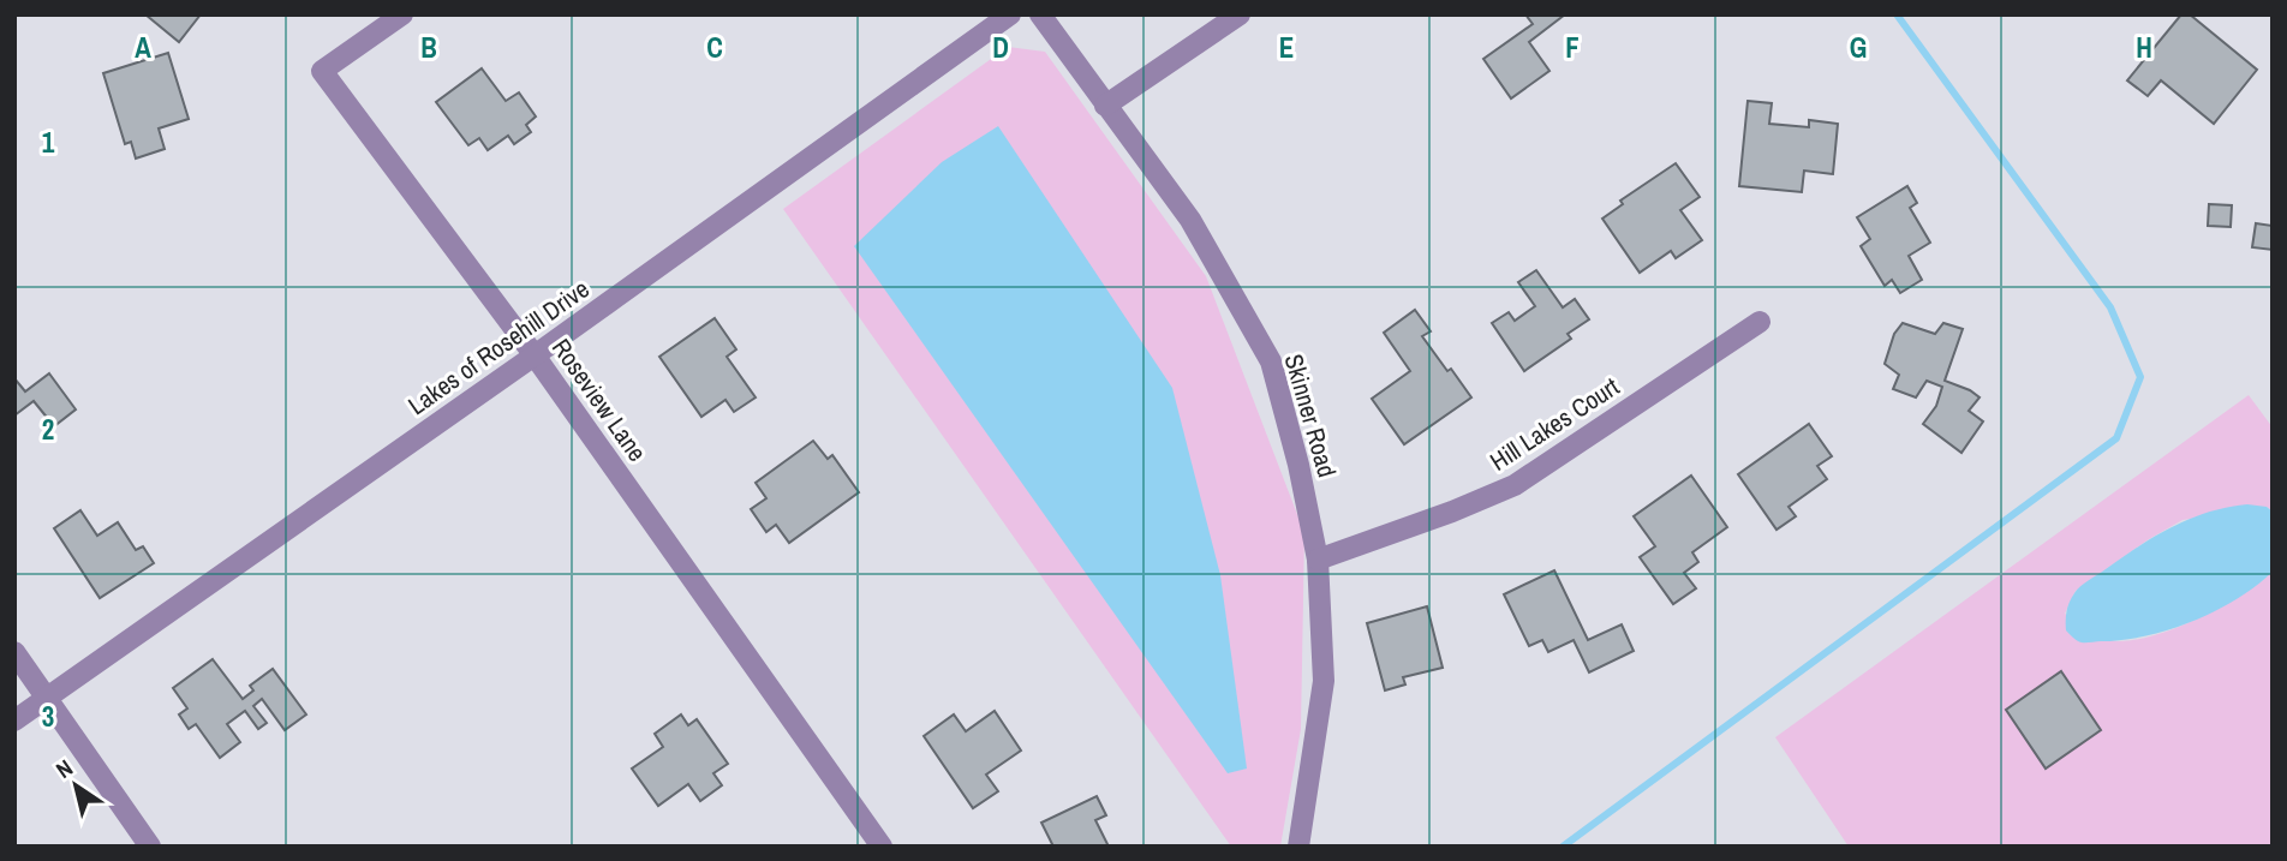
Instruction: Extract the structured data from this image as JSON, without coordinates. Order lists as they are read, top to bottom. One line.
{"streets":{"street":["Lakes of Rosehill Drive","Roseview Lane","Skinner Road","Hill Lakes Court"]},"crossings":[["Lakes of Rosehill Drive","Roseview Lane"],["Skinner Road","Hill Lakes Court"]],"north":"top left","grid":{"columns":["A","B","C","D","E","F","G","H"],"rows":["1","2","3"]}}
